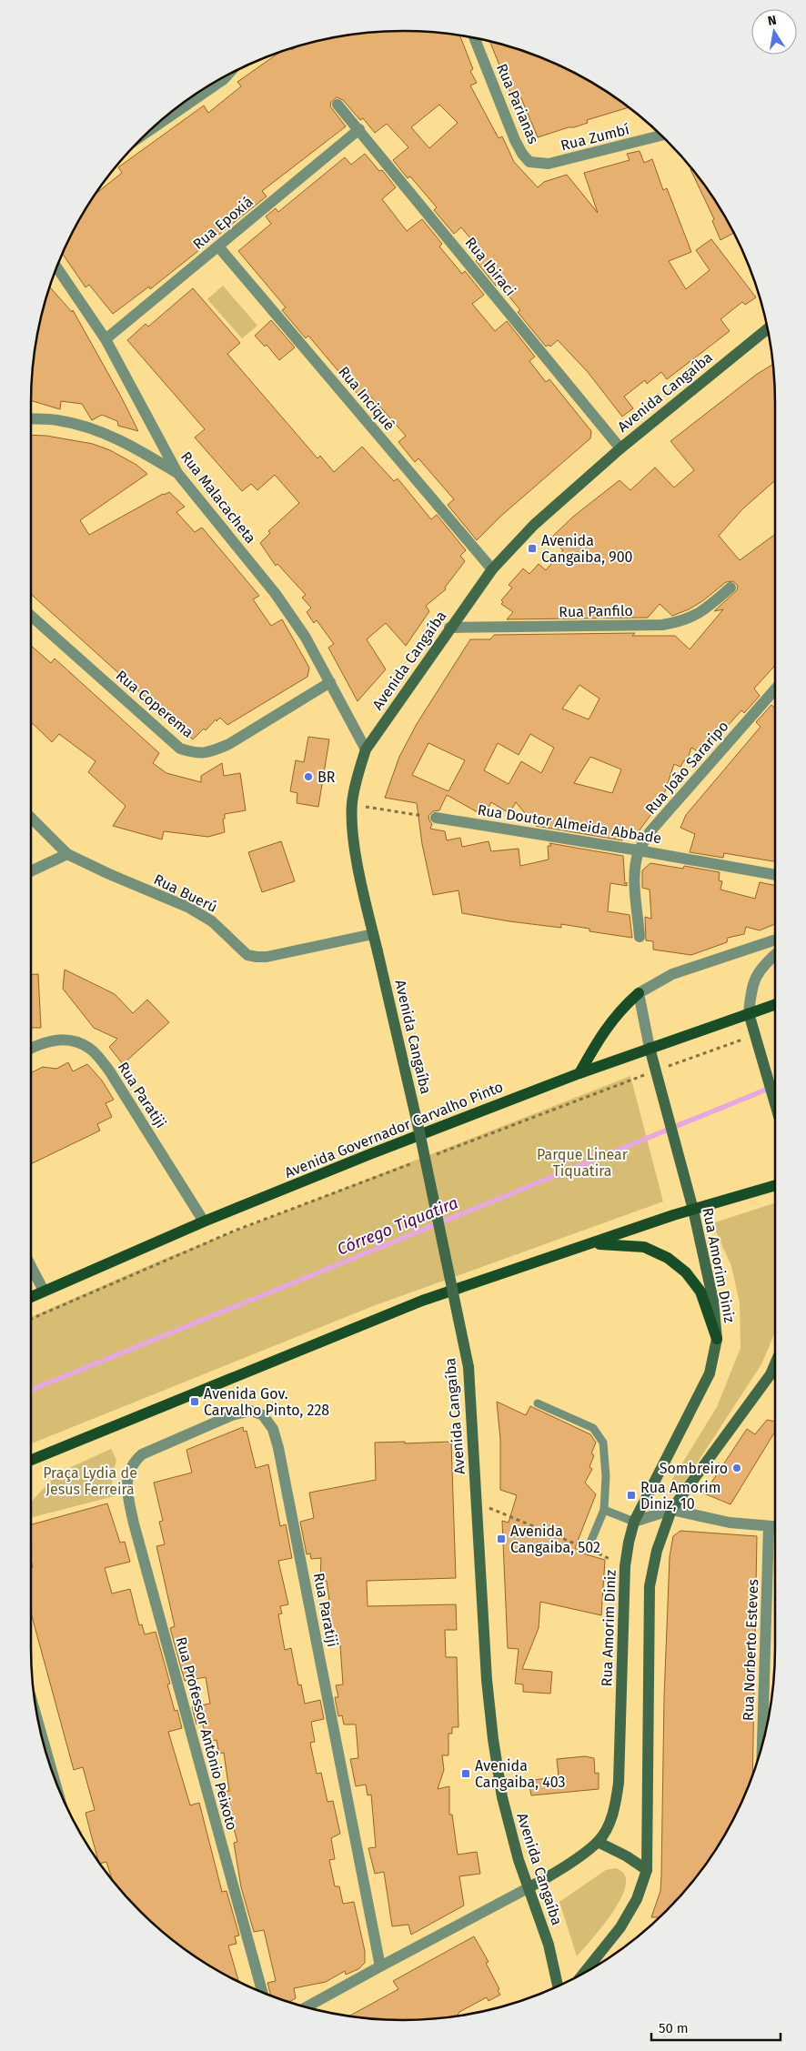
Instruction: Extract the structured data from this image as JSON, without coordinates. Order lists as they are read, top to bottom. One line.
{"streets":{"main road":["Avenida Cangaíba","Avenida Governador Carvalho Pinto","Rua Amorim Diniz"],"street":["Rua Parianas","Rua Zumbí","Rua Epoxiá","Rua Ibiraci","Rua Inciquê","Rua Malacacheta","Rua Panfilo","Rua Coperema","Rua João Sararipo","Rua Doutor Almeida Abbade","Rua Buerú","Rua Paratiji","Rua Norberto Esteves","Rua Professor Antônio Peixoto"]},"crossings":[["Rua Parianas","Rua Zumbí"],["Rua Epoxiá","Rua Ibiraci"],["Rua Epoxiá","Rua Inciquê"],["Rua Epoxiá","Rua Malacacheta"],["Rua Ibiraci","Avenida Cangaíba"],["Avenida Cangaíba","Rua Inciquê"],["Avenida Cangaíba","Rua Malacacheta"],["Avenida Cangaíba","Rua Panfilo"],["Avenida Cangaíba","Rua Buerú"],["Avenida Cangaíba","Rua Amorim Diniz"],["Rua Malacacheta","Rua Coperema"],["Rua João Sararipo","Rua Doutor Almeida Abbade"],["Rua Paratiji","Avenida Governador Carvalho Pinto"],["Rua Paratiji","Rua Professor Antônio Peixoto"],["Avenida Governador Carvalho Pinto","Rua Amorim Diniz"]],"water":["Córrego Tiquatira"],"parks":["Parque Linear Tiquatira","Praça Lydia de Jesus Ferreira"],"places":{"transit":["Avenida Cangaiba, 900","Avenida Gov. Carvalho Pinto, 228","Rua Amorim Diniz, 10","Avenida Cangaiba, 502","Avenida Cangaiba, 403"],"other":["BR","Sombreiro"]},"scale_bar":"50 m","north":"top"}
